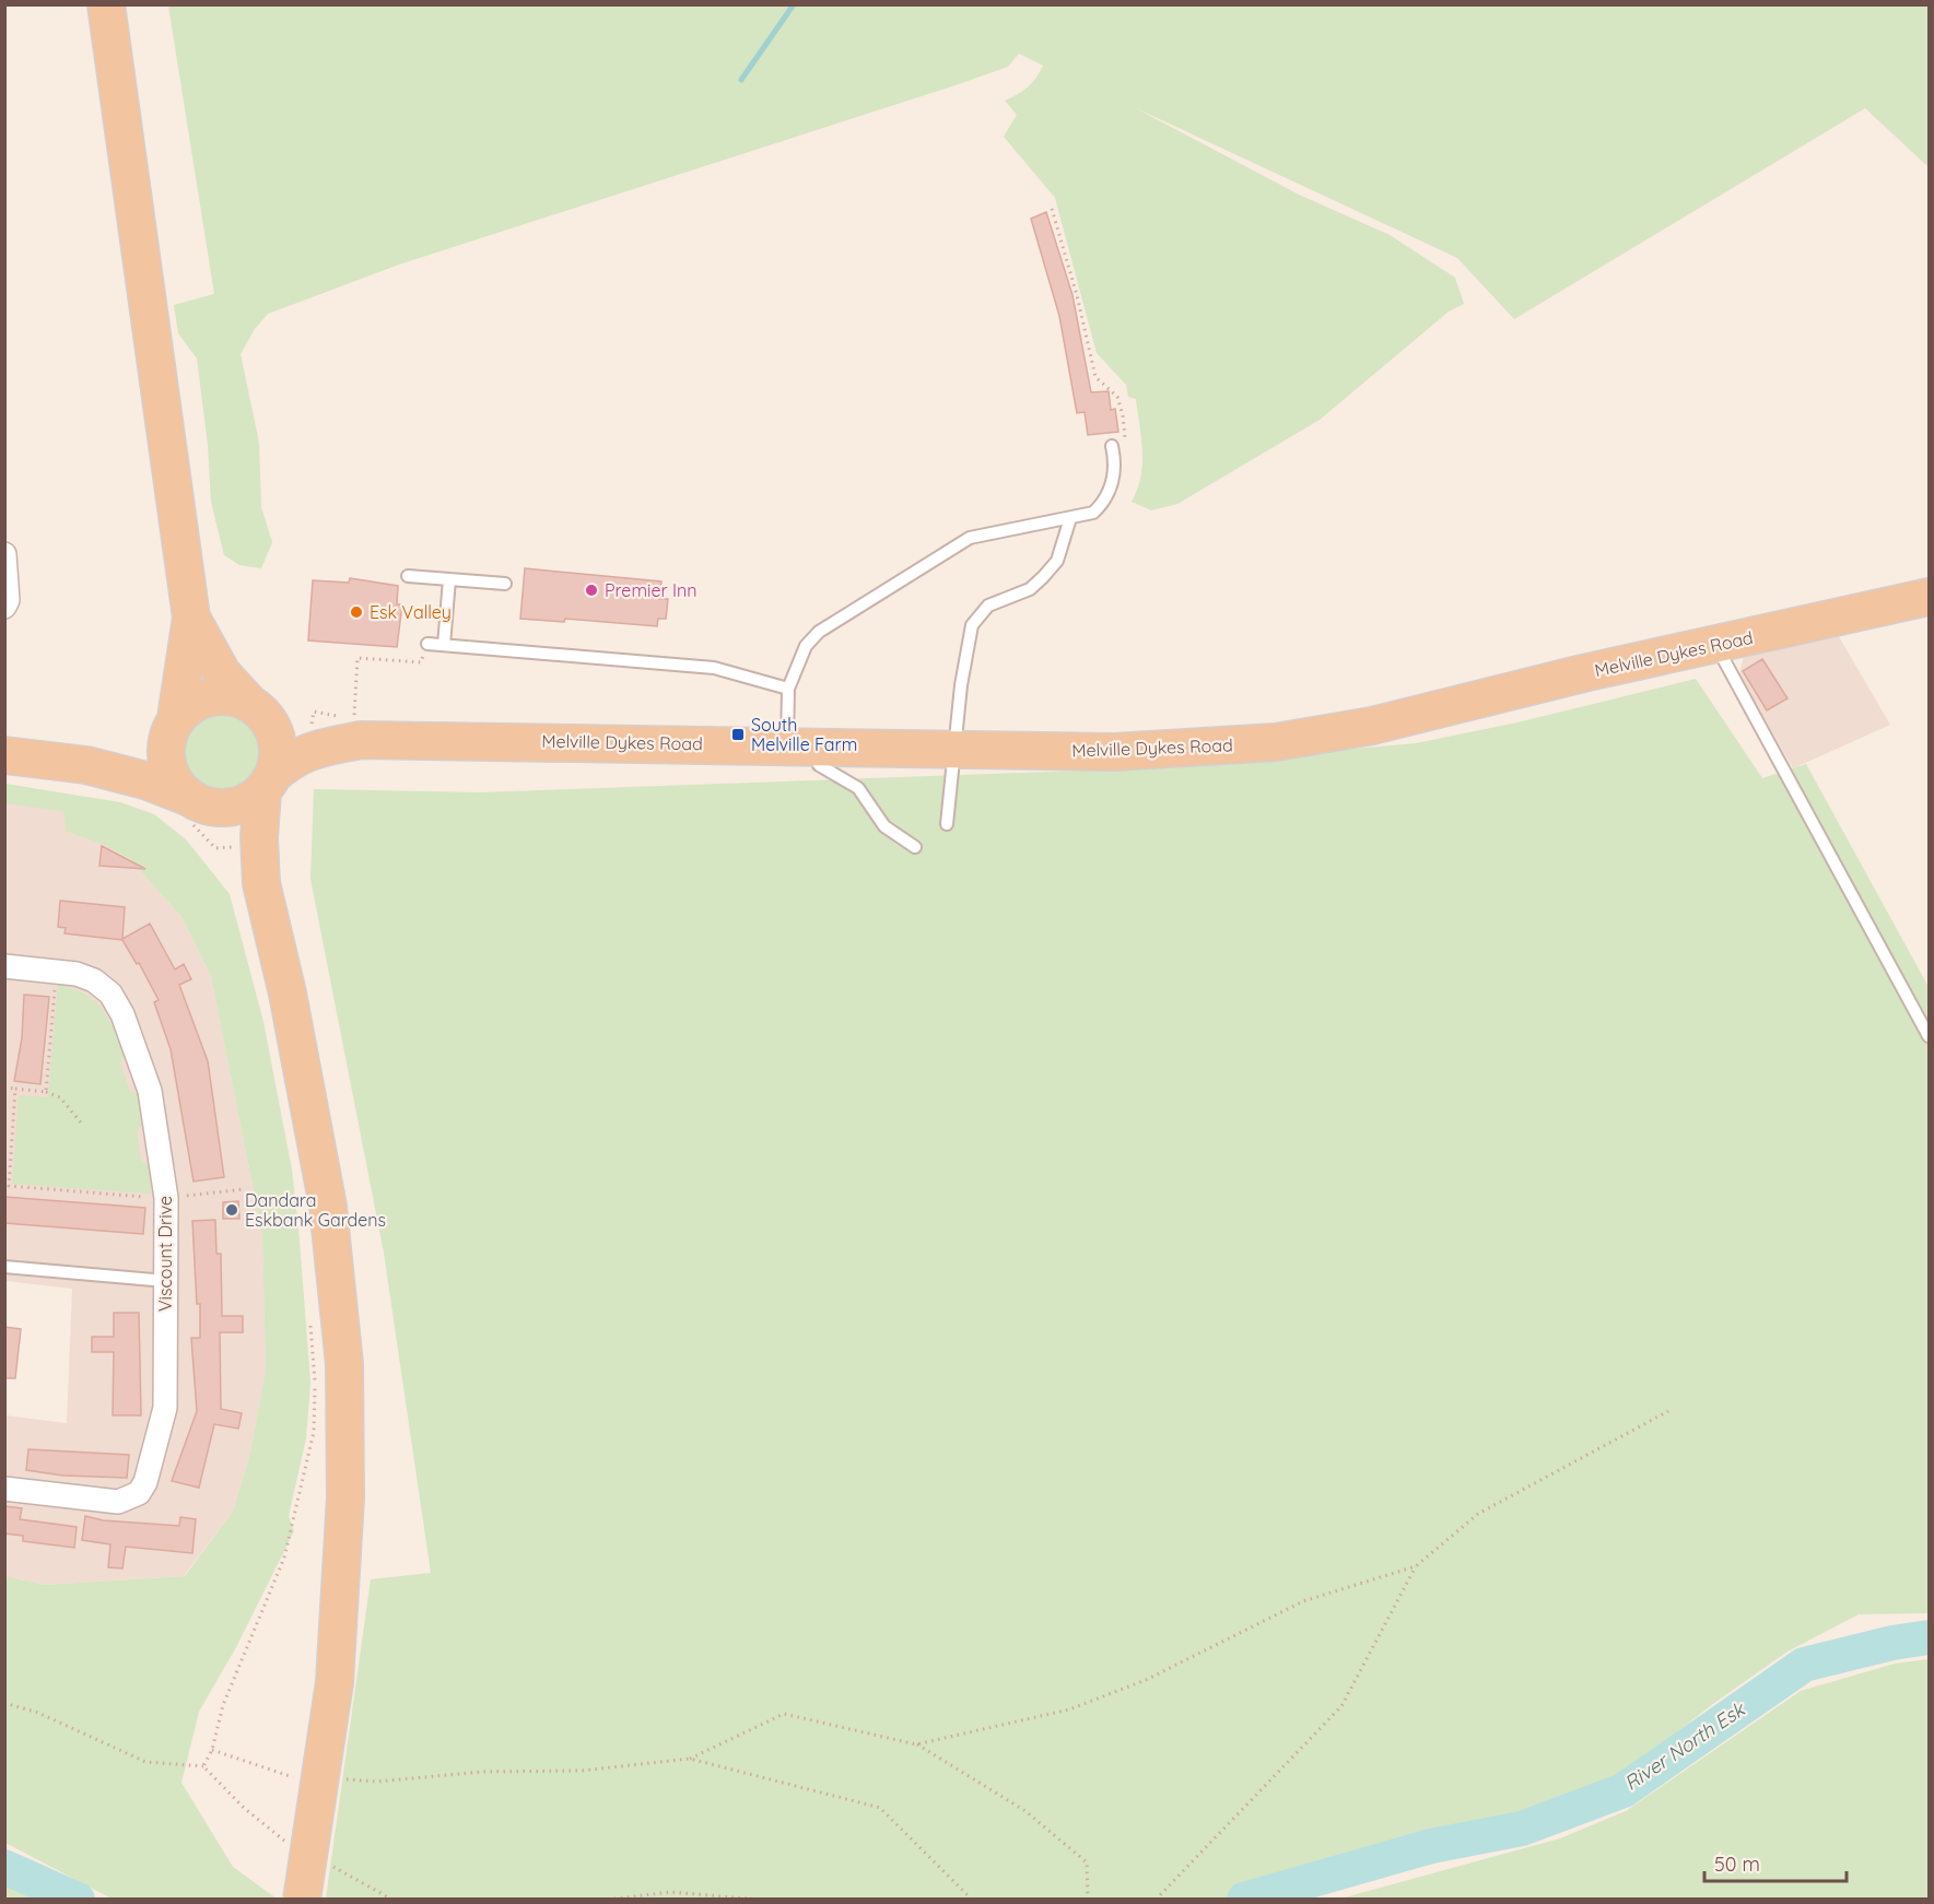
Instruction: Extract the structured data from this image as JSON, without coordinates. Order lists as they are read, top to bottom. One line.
{"streets":{"main road":["Melville Dykes Road"],"street":["Viscount Drive"]},"water":["River North Esk"],"places":{"other":["Premier Inn","Esk Valley","Dandara Eskbank Gardens"],"transit":["South Melville Farm"]},"scale_bar":"50 m"}
